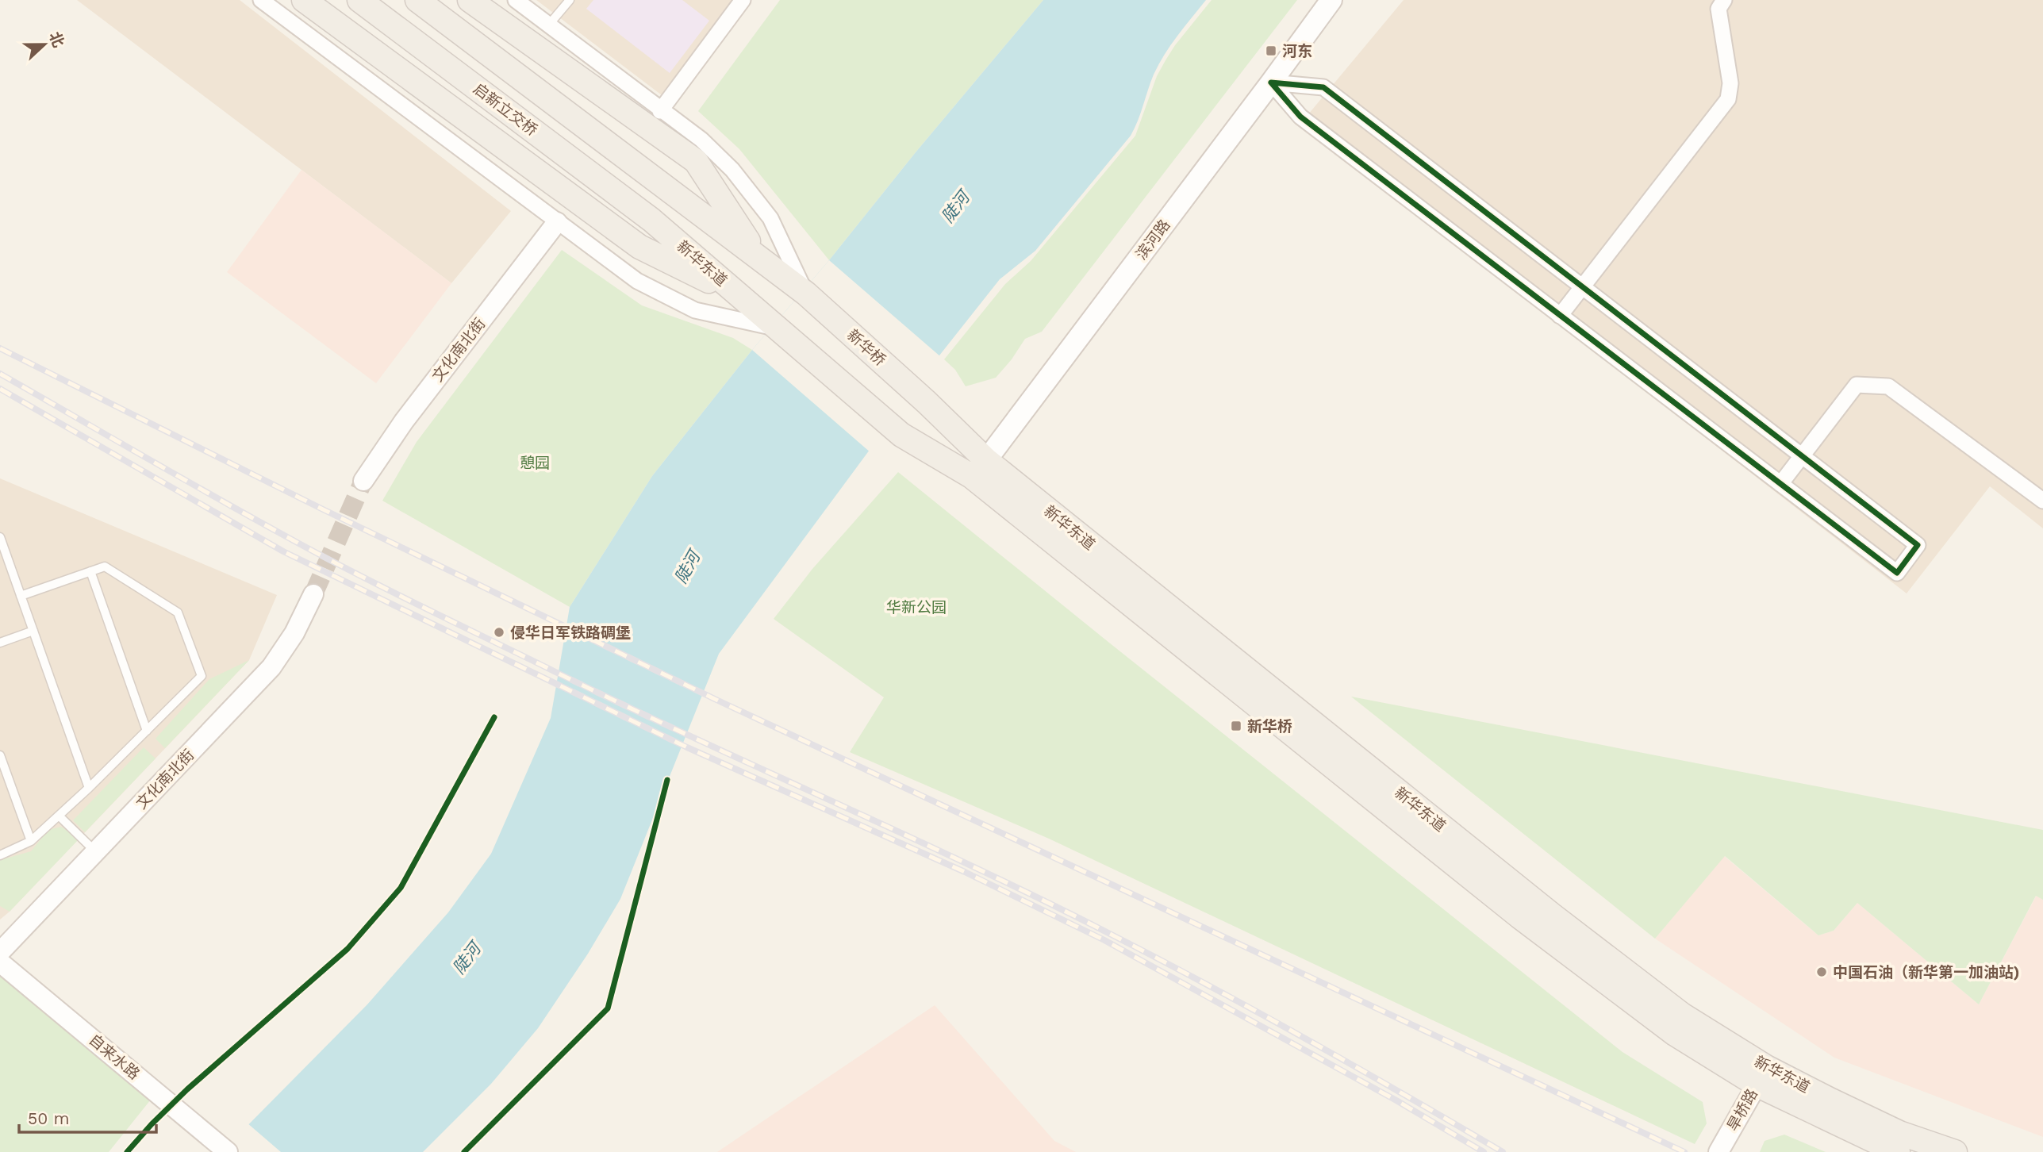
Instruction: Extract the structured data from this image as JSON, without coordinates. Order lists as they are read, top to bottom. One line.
{"streets":{"main road":["启新立交桥","滨河路","新华东道","新华桥"],"street":["文化南北街","自来水路","旱桥路"]},"crossings":[["启新立交桥","新华东道"],["滨河路","新华东道"],["新华东道","新华桥"],["新华东道","旱桥路"]],"water":["陡河"],"parks":["憩园","华新公园"],"places":{"transit":["河东","新华桥"],"other":["侵华日军铁路碉堡","中国石油（新华第一加油站)"]},"scale_bar":"50 m","north":"right"}
